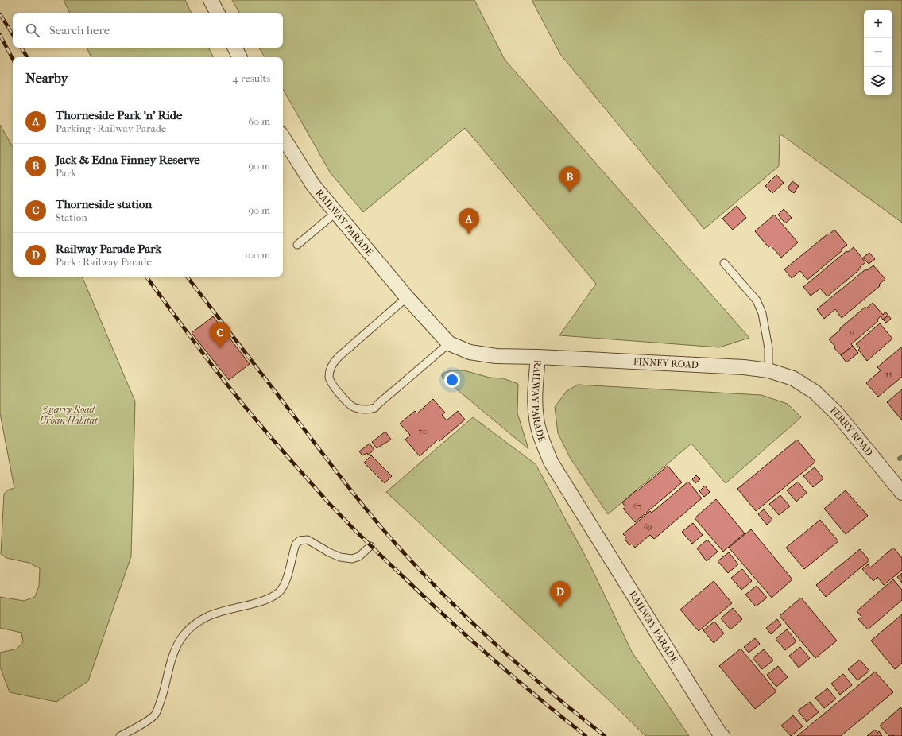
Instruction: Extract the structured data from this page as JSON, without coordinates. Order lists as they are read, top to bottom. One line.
{"streets":{"street":["RAILWAY PARADE","FINNEY ROAD","FERRY ROAD"]},"crossings":[["RAILWAY PARADE","FINNEY ROAD"],["FINNEY ROAD","FERRY ROAD"]],"parks":["Quarry Road Urban Habitat"],"house_numbers":["51","55","70","67","69"],"page":{"map_buttons":["+","−"],"search":"Search here","heading":["Nearby","4 results"],"list":[{"mark":"A","name":"Thorneside Park 'n' Ride","note":"Parking · Railway Parade","value":"60 m"},{"mark":"B","name":"Jack & Edna Finney Reserve","note":"Park","value":"90 m"},{"mark":"C","name":"Thorneside station","note":"Station","value":"90 m"},{"mark":"D","name":"Railway Parade Park","note":"Park · Railway Parade","value":"100 m"}],"pins":["B","A","C","D"]}}
